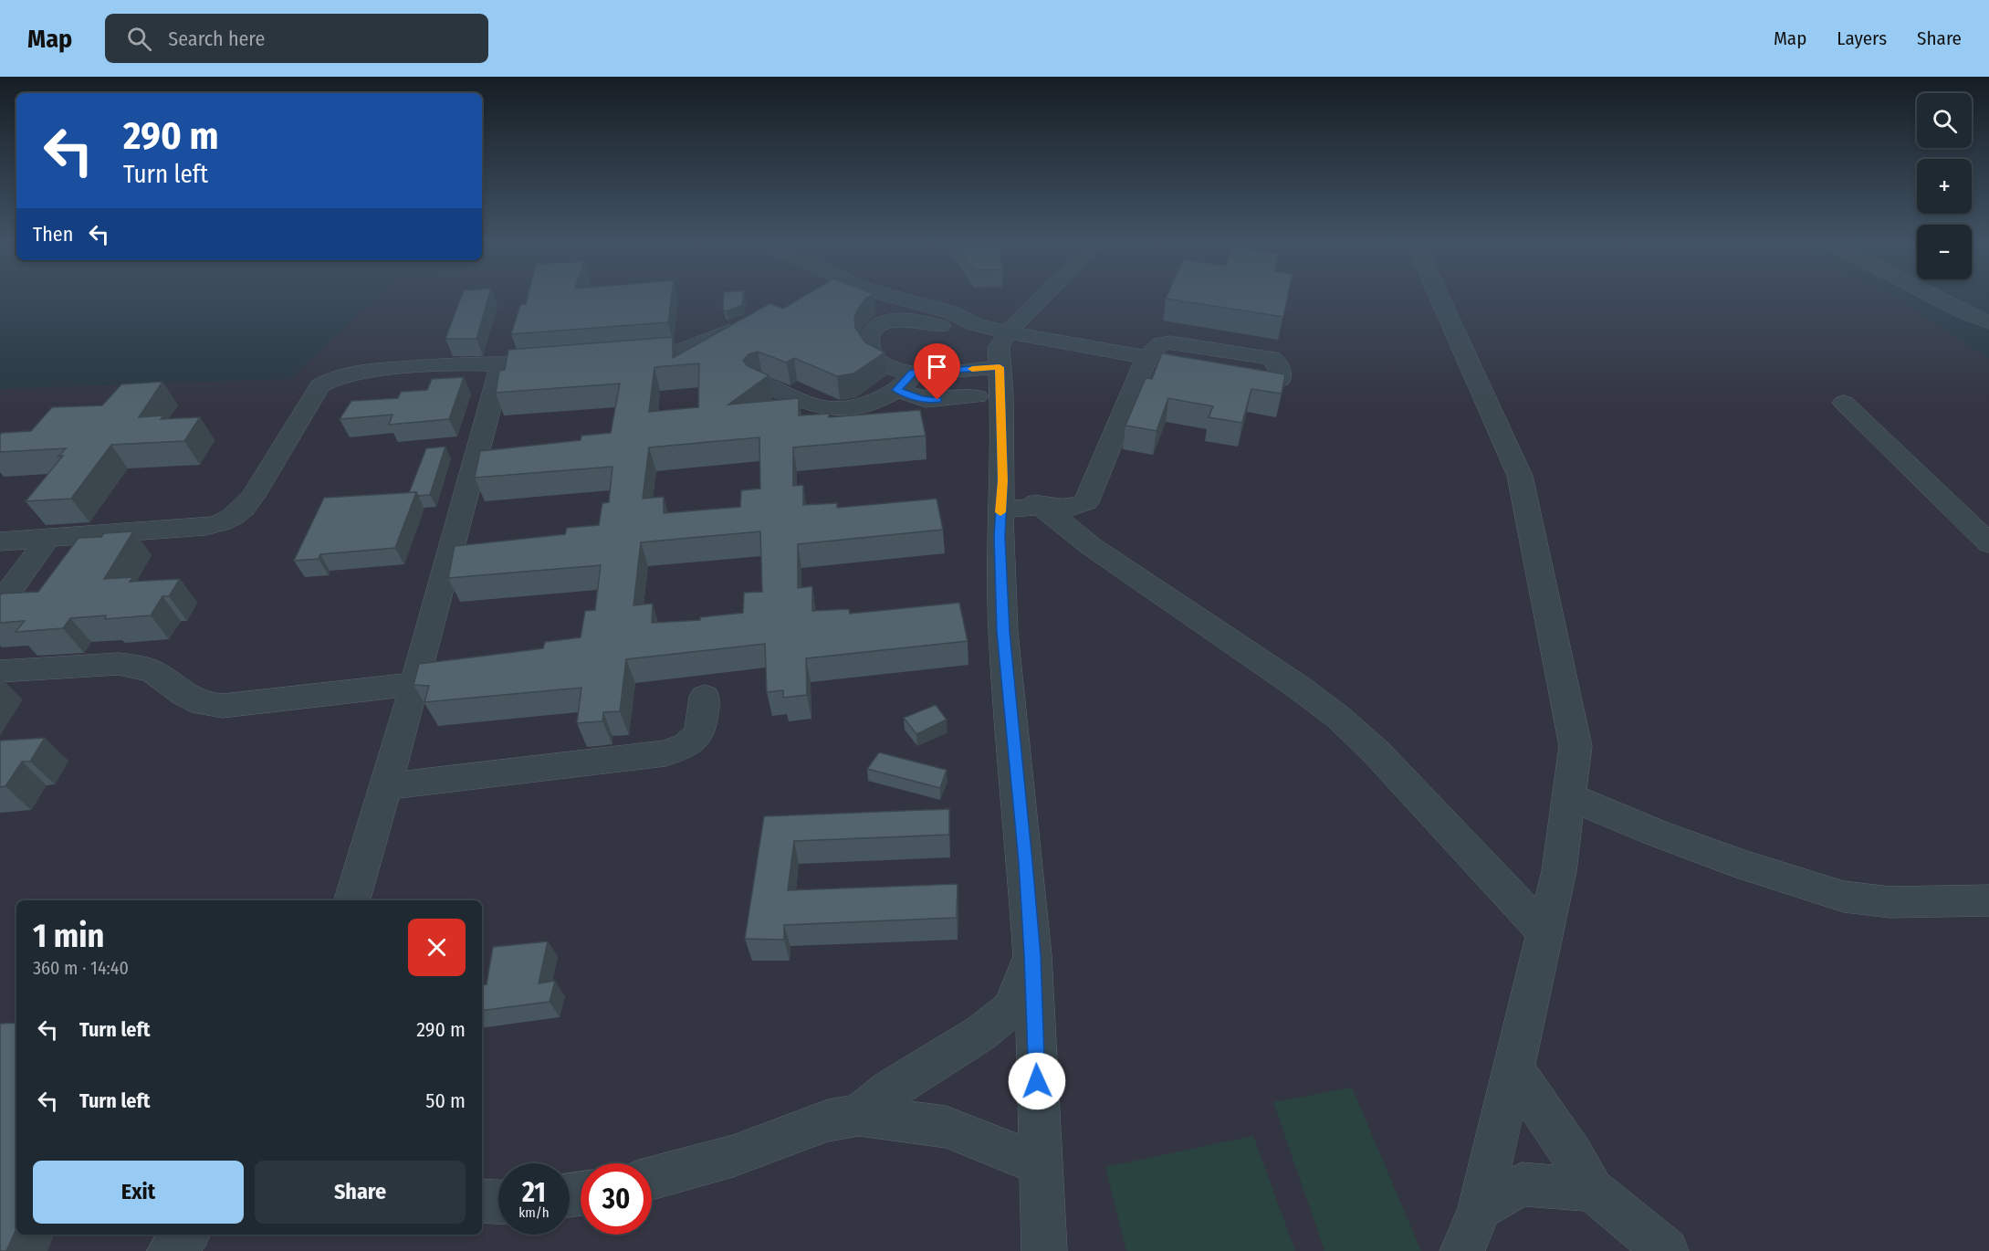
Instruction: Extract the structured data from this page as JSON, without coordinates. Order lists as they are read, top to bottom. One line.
{"page":{"header":"Map","search":"Search here","nav":["Map","Layers","Share"],"map_buttons":["+","−"],"turn":["290 m","Turn left"],"then":"Then","heading":["1 min","360 m · 14:40"],"list":[{"name":"Turn left","value":"290 m"},{"name":"Turn left","value":"50 m"}],"buttons":["Exit","Share"],"speed":"21 km/h","limit":"30"}}
